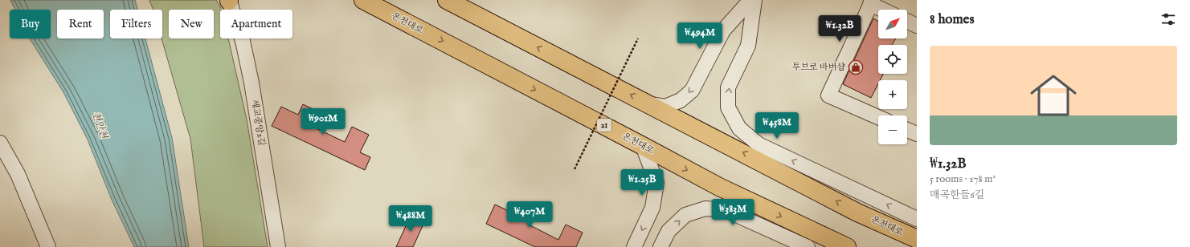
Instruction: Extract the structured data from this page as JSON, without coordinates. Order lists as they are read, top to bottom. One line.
{"streets":{"highway":["온천대로","21"],"street":["세교중앙2길"]},"water":["천안천"],"places":{"shop":["투브로 바버샵"]},"north":"top right","page":{"heading":"8 homes","map_buttons":["+","−"],"chip":["Buy","Rent","Filters","New","Apartment"],"price":["₩1.32B","₩494M","₩901M","₩458M","₩1.25B","₩383M","₩407M","₩488M"],"list":[{"name":"₩1.32B","note":"5 rooms · 178 m² · 매곡한들6길"}]}}
